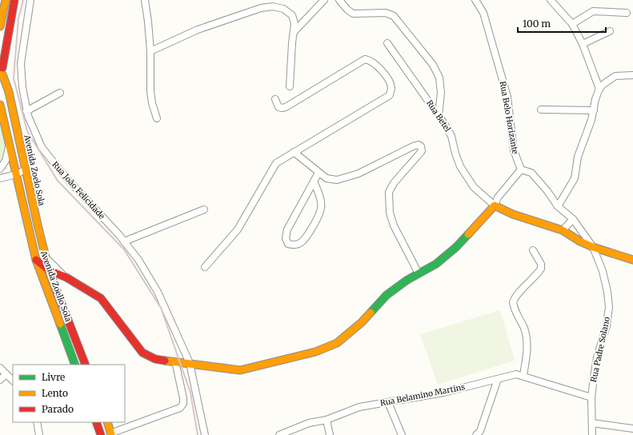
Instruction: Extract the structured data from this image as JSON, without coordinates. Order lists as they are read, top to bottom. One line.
{"streets":{"street":["Rua Betel","Rua Belo Horizante","Avenida Zoelo Sola","Rua João Felicidade","Avenida Zoello Sola","Rua Padre Solano","Rua Belamino Martins"]},"crossings":[["Avenida Zoelo Sola","Avenida Zoello Sola"],["Rua Padre Solano","Rua Belamino Martins"]],"legend":["Livre","Lento","Parado"],"scale_bar":"100 m"}
